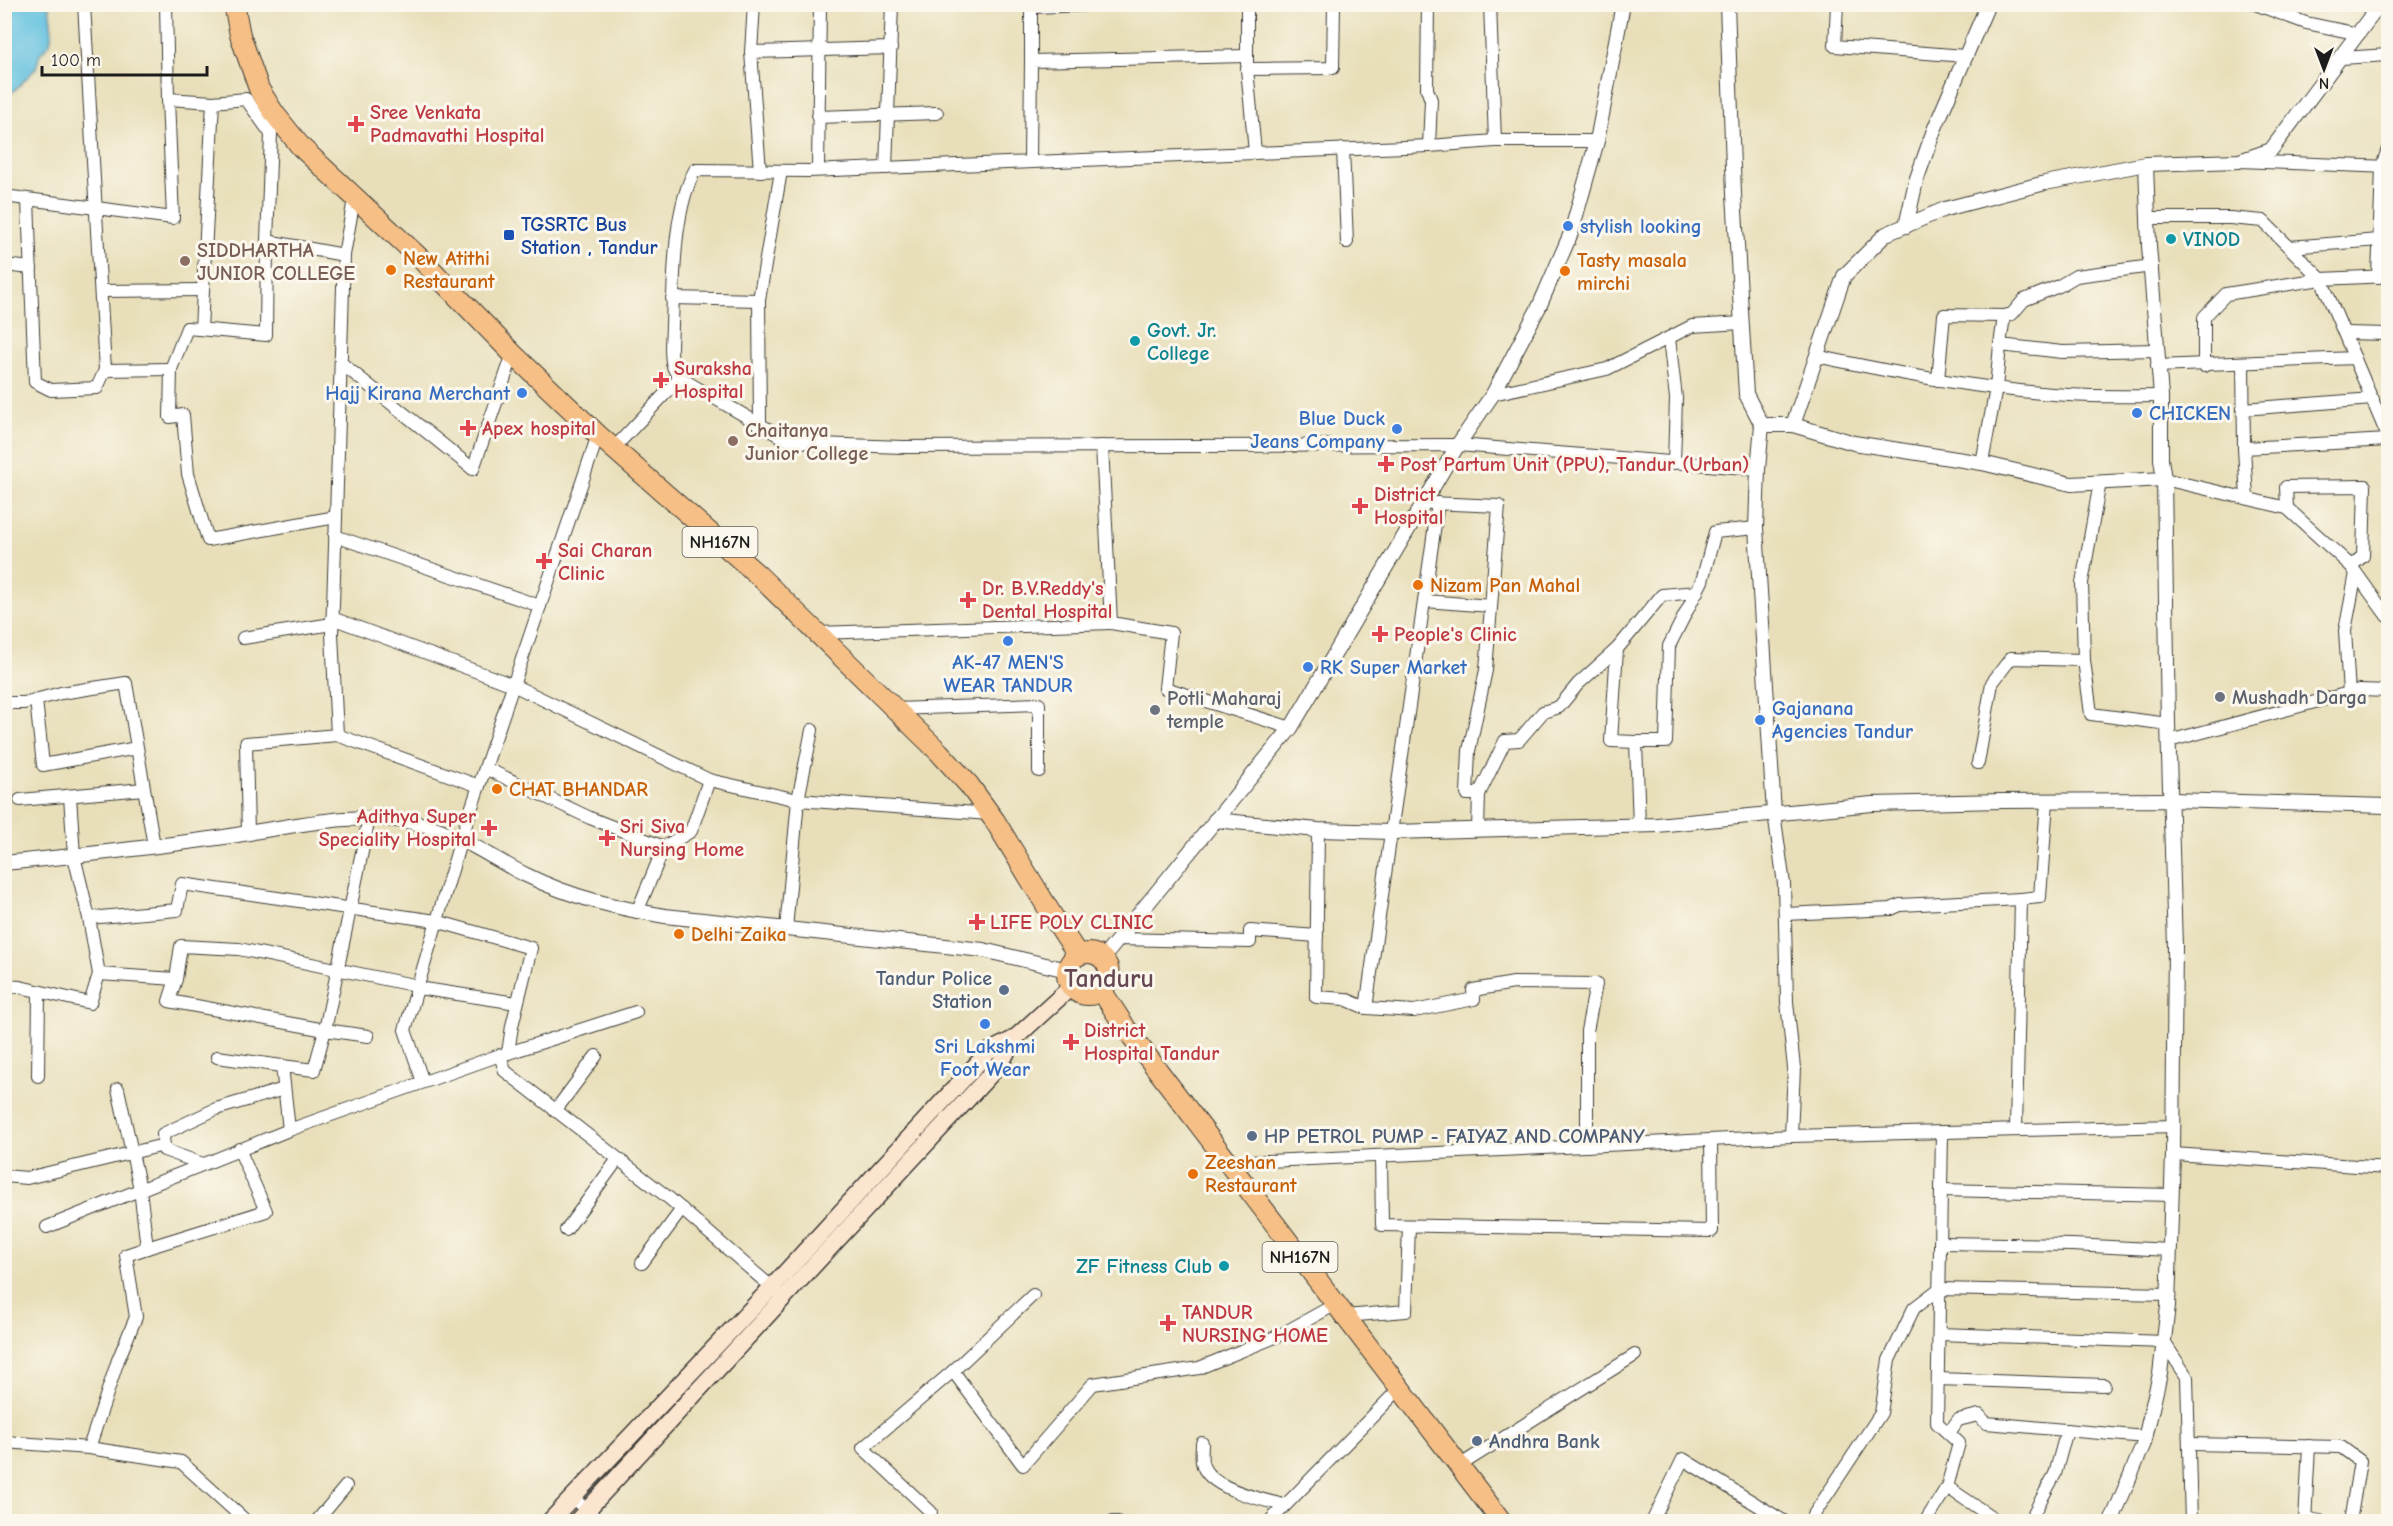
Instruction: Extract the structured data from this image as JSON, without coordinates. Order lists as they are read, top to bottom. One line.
{"streets":{"highway":["NH167N"]},"districts":["Tanduru"],"places":{"health":["Sree Venkata Padmavathi Hospital","Suraksha Hospital","Apex hospital","Post Partum Unit (PPU), Tandur (Urban)","District Hospital","Sai Charan Clinic","Dr. B.V.Reddy's Dental Hospital","People's Clinic","Adithya Super Speciality Hospital","Sri Siva Nursing Home","LIFE POLY CLINIC","District Hospital Tandur","TANDUR NURSING HOME"],"other":["stylish looking","VINOD","SIDDHARTHA JUNIOR COLLEGE","New Atithi Restaurant","Tasty masala mirchi","Govt. Jr. College","Hajj Kirana Merchant","CHICKEN","Blue Duck Jeans Company","Chaitanya Junior College","Nizam Pan Mahal","AK-47 MEN'S WEAR TANDUR","RK Super Market","Mushadh Darga","Potli Maharaj temple","Gajanana Agencies Tandur","CHAT BHANDAR","Delhi Zaika","Tandur Police Station","Sri Lakshmi Foot Wear","HP PETROL PUMP - FAIYAZ AND COMPANY","Zeeshan Restaurant","ZF Fitness Club","Andhra Bank"],"transit":["TGSRTC Bus Station , Tandur"]},"scale_bar":"100 m","north":"bottom"}
